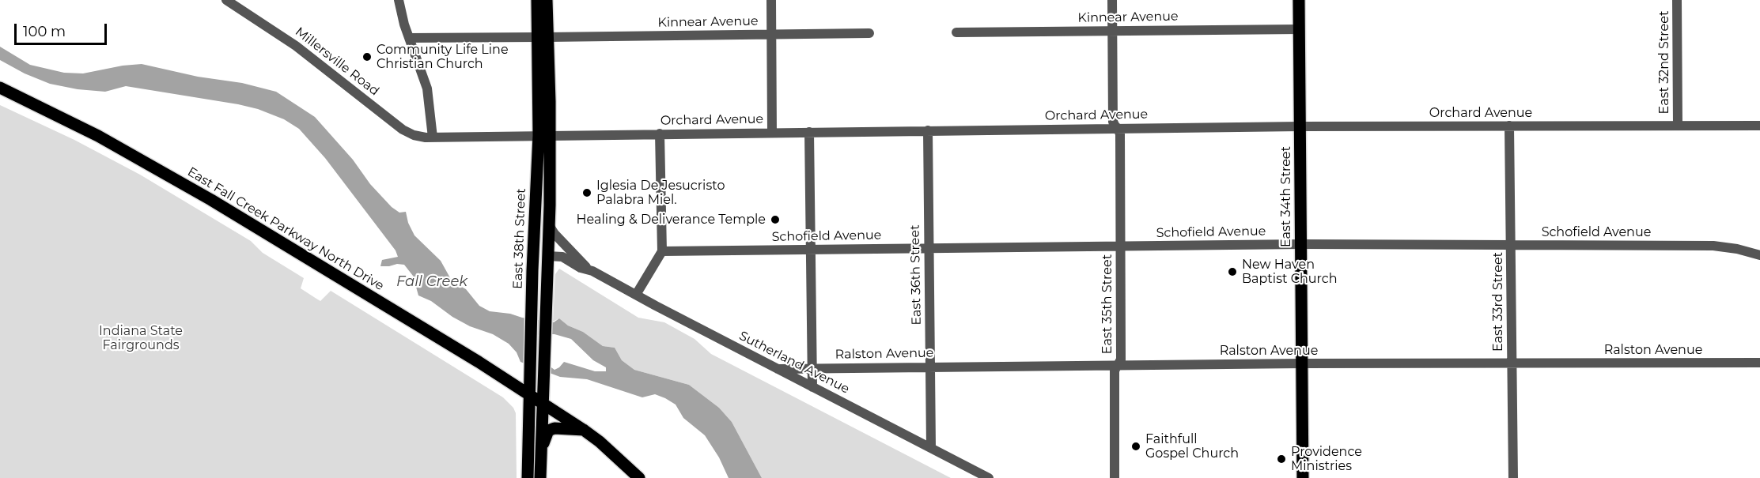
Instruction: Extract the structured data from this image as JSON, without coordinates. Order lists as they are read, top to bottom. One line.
{"streets":{"main road":["East 34th Street","East Fall Creek Parkway North Drive","East 38th Street"],"street":["Kinnear Avenue","Millersville Road","East 32nd Street","Orchard Avenue","Schofield Avenue","East 36th Street","East 33rd Street","East 35th Street","Ralston Avenue","Sutherland Avenue"]},"crossings":[["Kinnear Avenue","East 34th Street"],["Kinnear Avenue","East 38th Street"],["Kinnear Avenue","East 35th Street"],["Millersville Road","Orchard Avenue"],["East 32nd Street","Orchard Avenue"],["Orchard Avenue","East 34th Street"],["Orchard Avenue","East 38th Street"],["Orchard Avenue","East 36th Street"],["Orchard Avenue","East 33rd Street"],["Orchard Avenue","East 35th Street"],["East 34th Street","Schofield Avenue"],["East 34th Street","Ralston Avenue"],["East Fall Creek Parkway North Drive","East 38th Street"],["Schofield Avenue","East 36th Street"],["Schofield Avenue","East 33rd Street"],["Schofield Avenue","East 35th Street"],["East 38th Street","Sutherland Avenue"],["East 36th Street","Ralston Avenue"],["East 36th Street","Sutherland Avenue"],["East 33rd Street","Ralston Avenue"],["East 35th Street","Ralston Avenue"],["Ralston Avenue","Sutherland Avenue"]],"water":["Fall Creek"],"parks":["Indiana State Fairgrounds"],"places":["Community Life Line Christian Church","Iglesia De Jesucristo Palabra Miel.","Healing & Deliverance Temple","New Haven Baptist Church","Faithfull Gospel Church","Providence Ministries"],"scale_bar":"100 m"}
